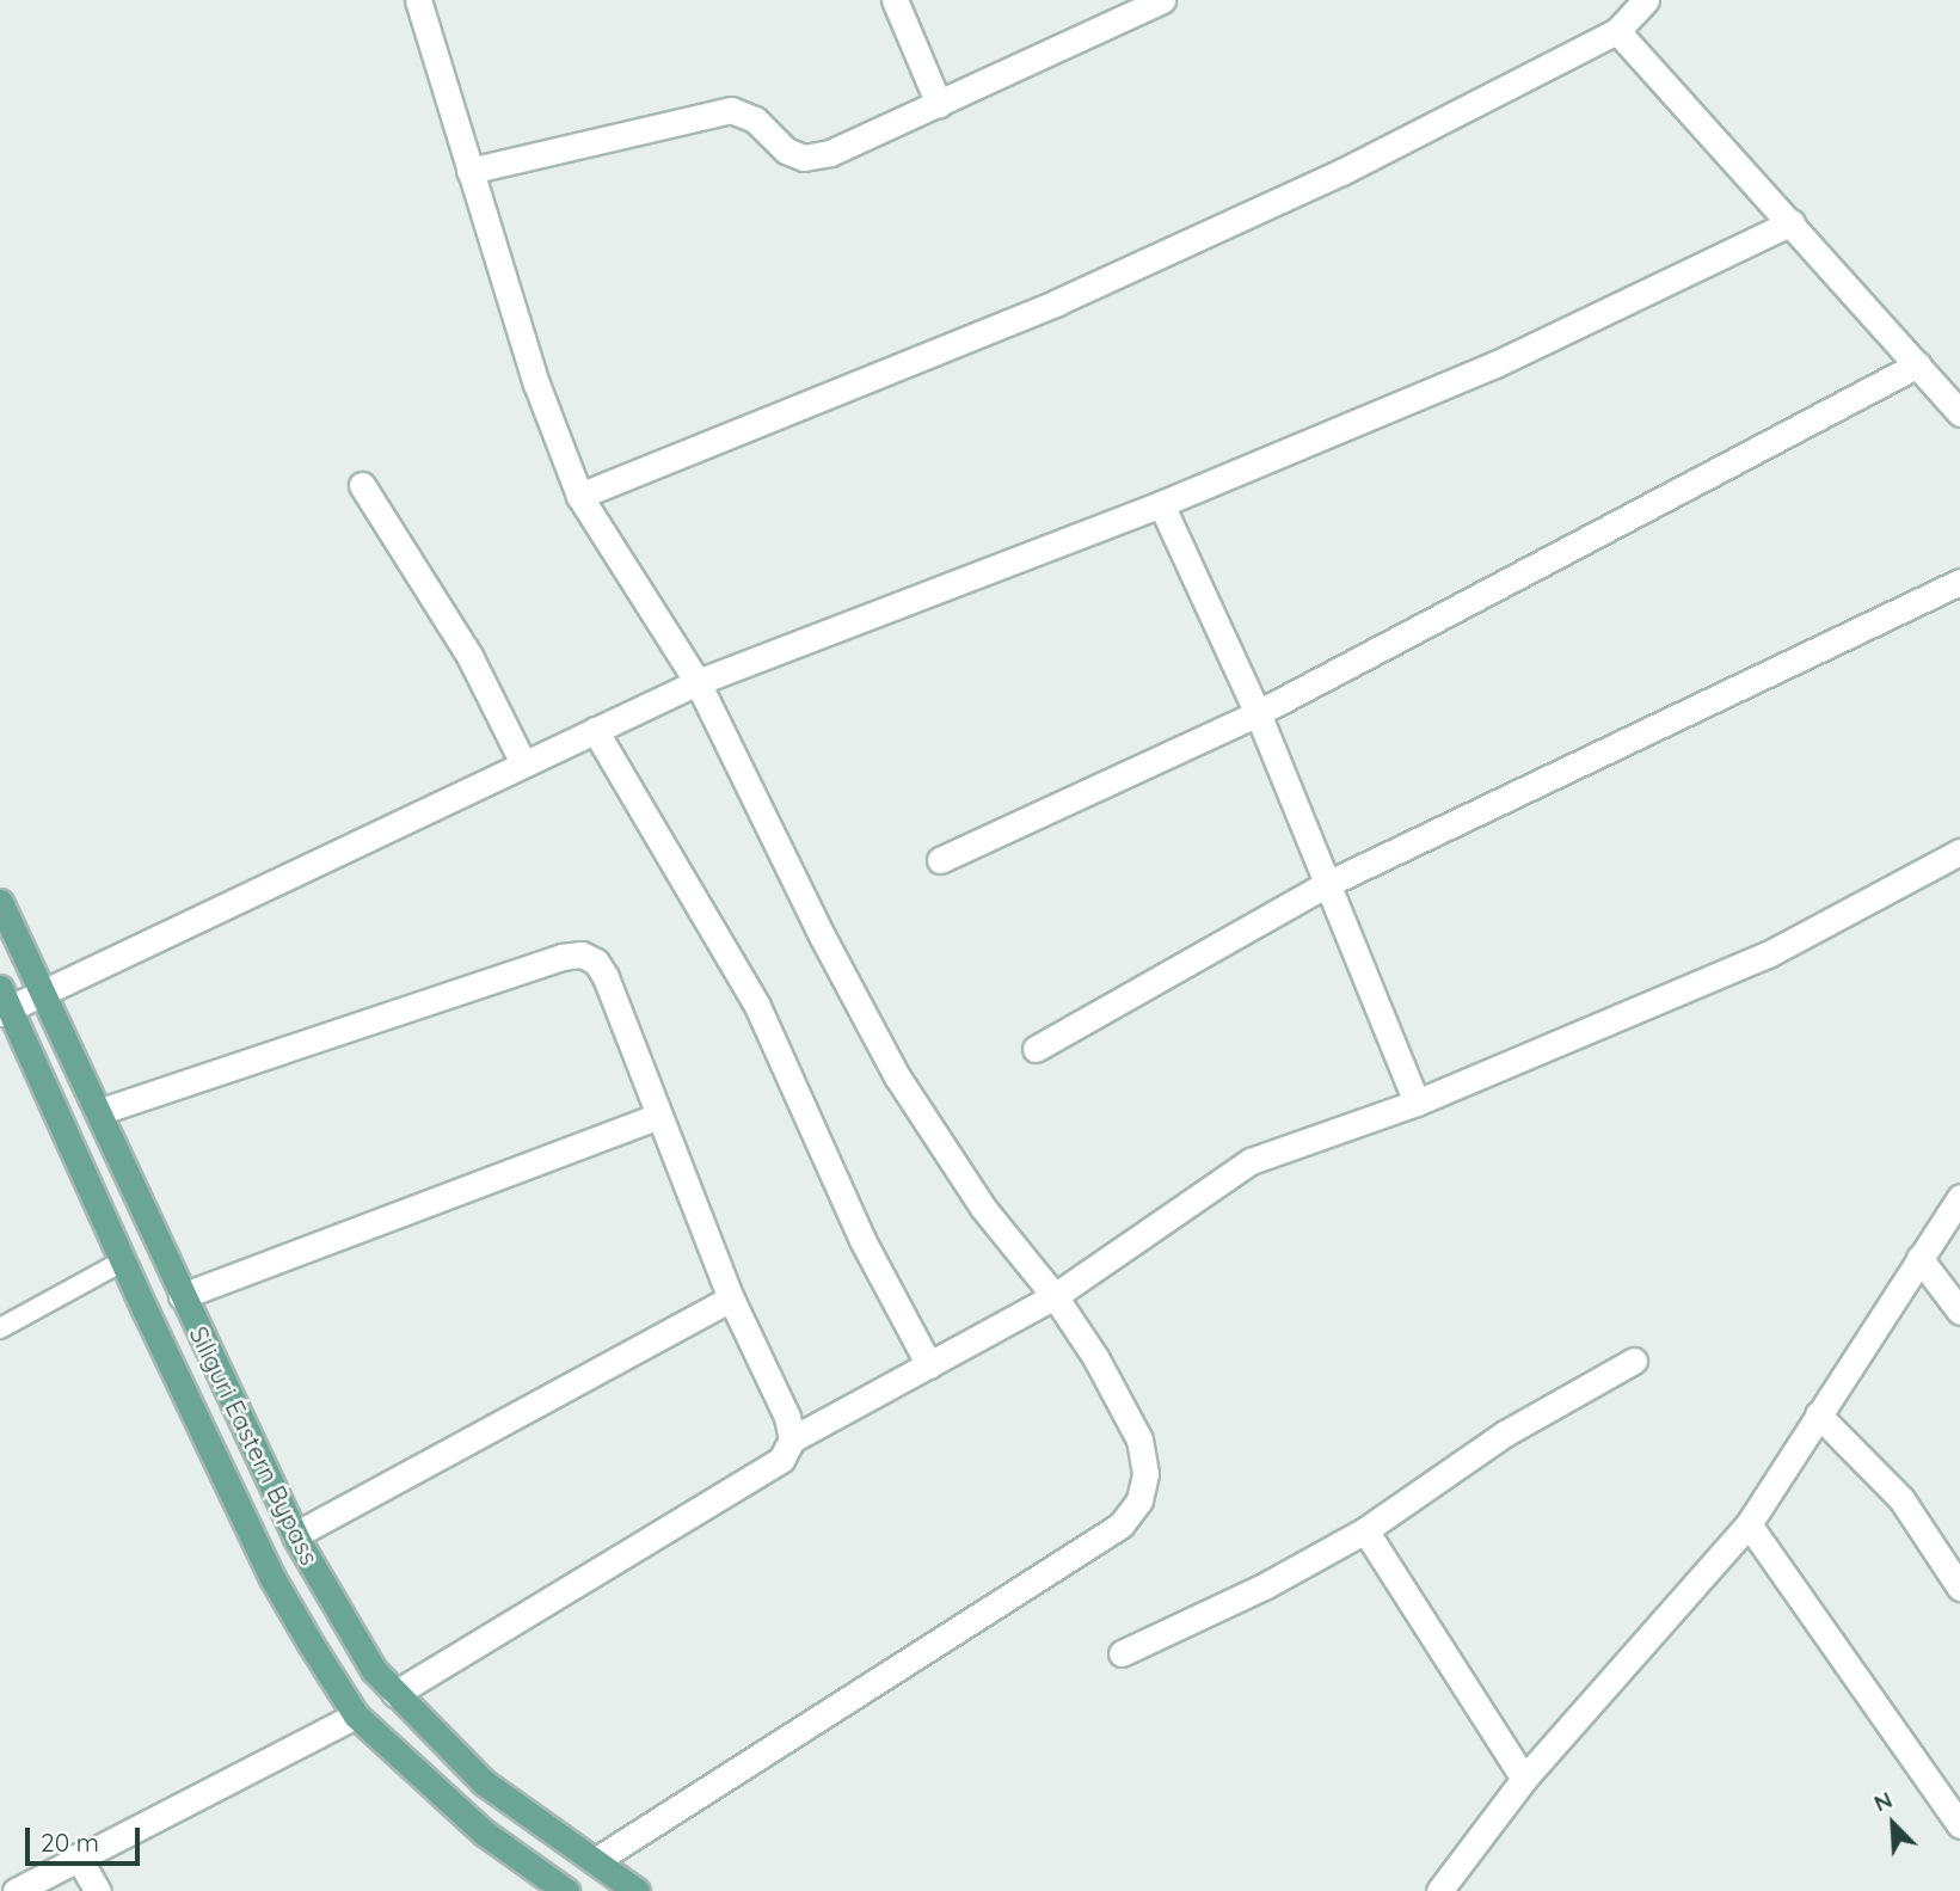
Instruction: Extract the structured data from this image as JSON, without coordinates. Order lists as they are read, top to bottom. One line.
{"streets":{"main road":["Siliguri Eastern Bypass"]},"scale_bar":"20 m","north":"top left"}
